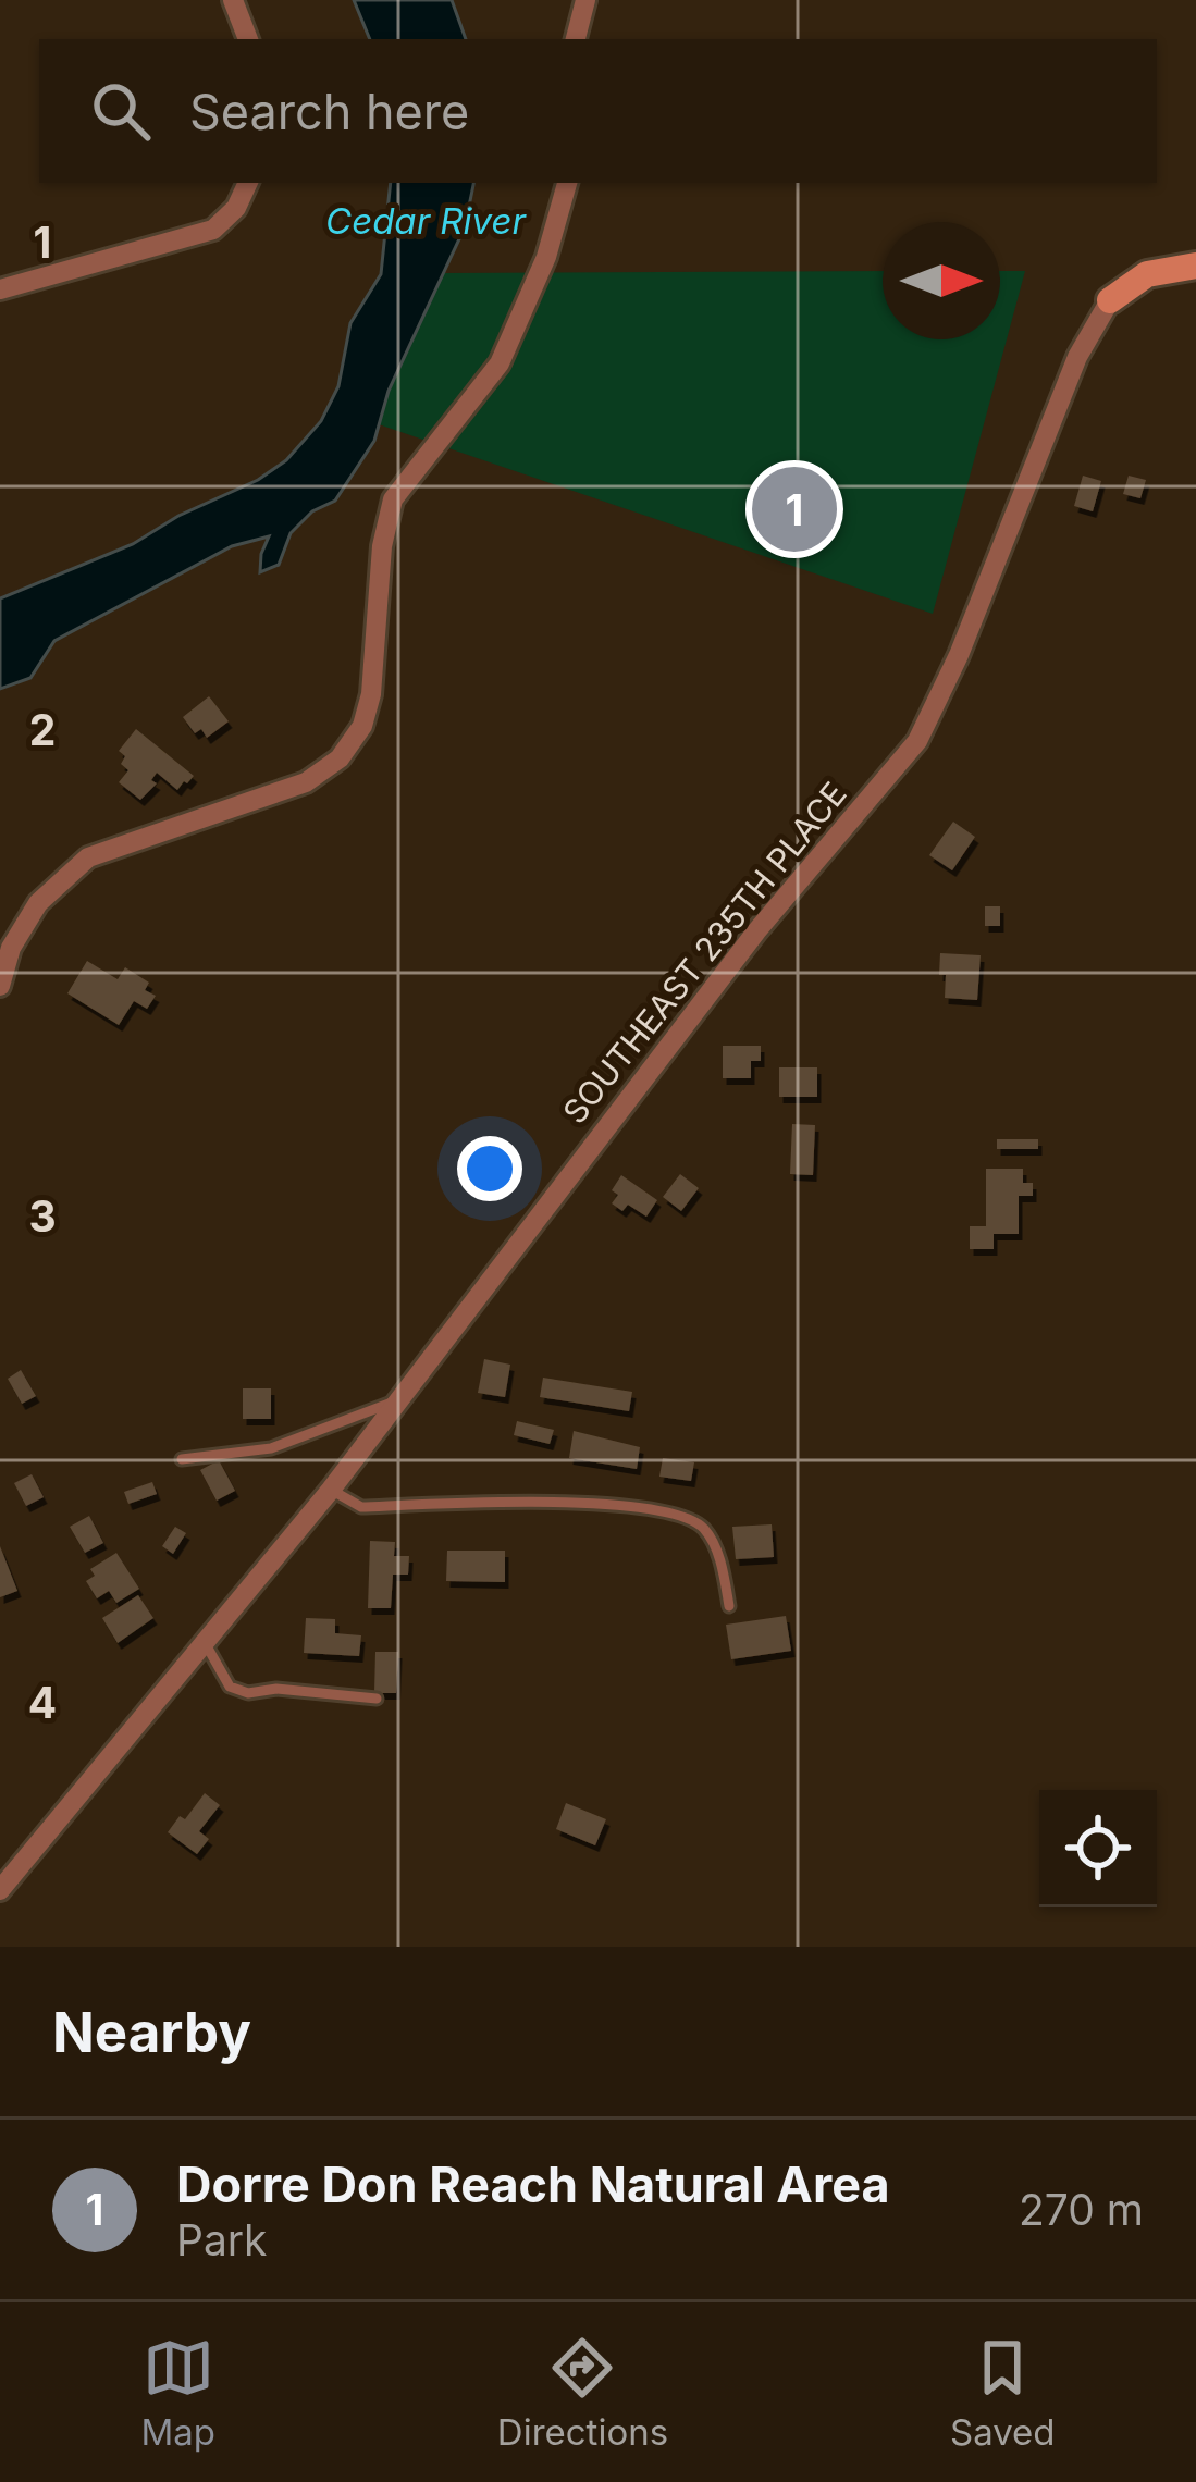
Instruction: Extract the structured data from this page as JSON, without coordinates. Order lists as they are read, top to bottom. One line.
{"streets":{"street":["SOUTHEAST 235TH PLACE"]},"water":["Cedar River"],"north":"right","page":{"search":"Search here","pins":"1","heading":"Nearby","list":[{"mark":"1","name":"Dorre Don Reach Natural Area","note":"Park","value":"270 m"}],"nav":["Map","Directions","Saved"]},"grid":{"rows":["1","2","3","4"]}}
